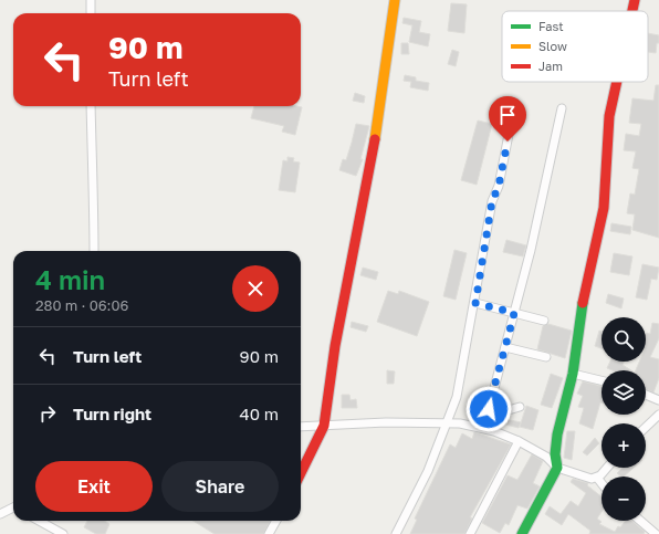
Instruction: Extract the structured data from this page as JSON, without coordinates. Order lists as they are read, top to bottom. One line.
{"legend":["Fast","Slow","Jam"],"page":{"turn":["90 m","Turn left"],"heading":["4 min","280 m · 06:06"],"map_buttons":["+","−"],"list":[{"name":"Turn left","value":"90 m"},{"name":"Turn right","value":"40 m"}],"buttons":["Exit","Share"]}}
